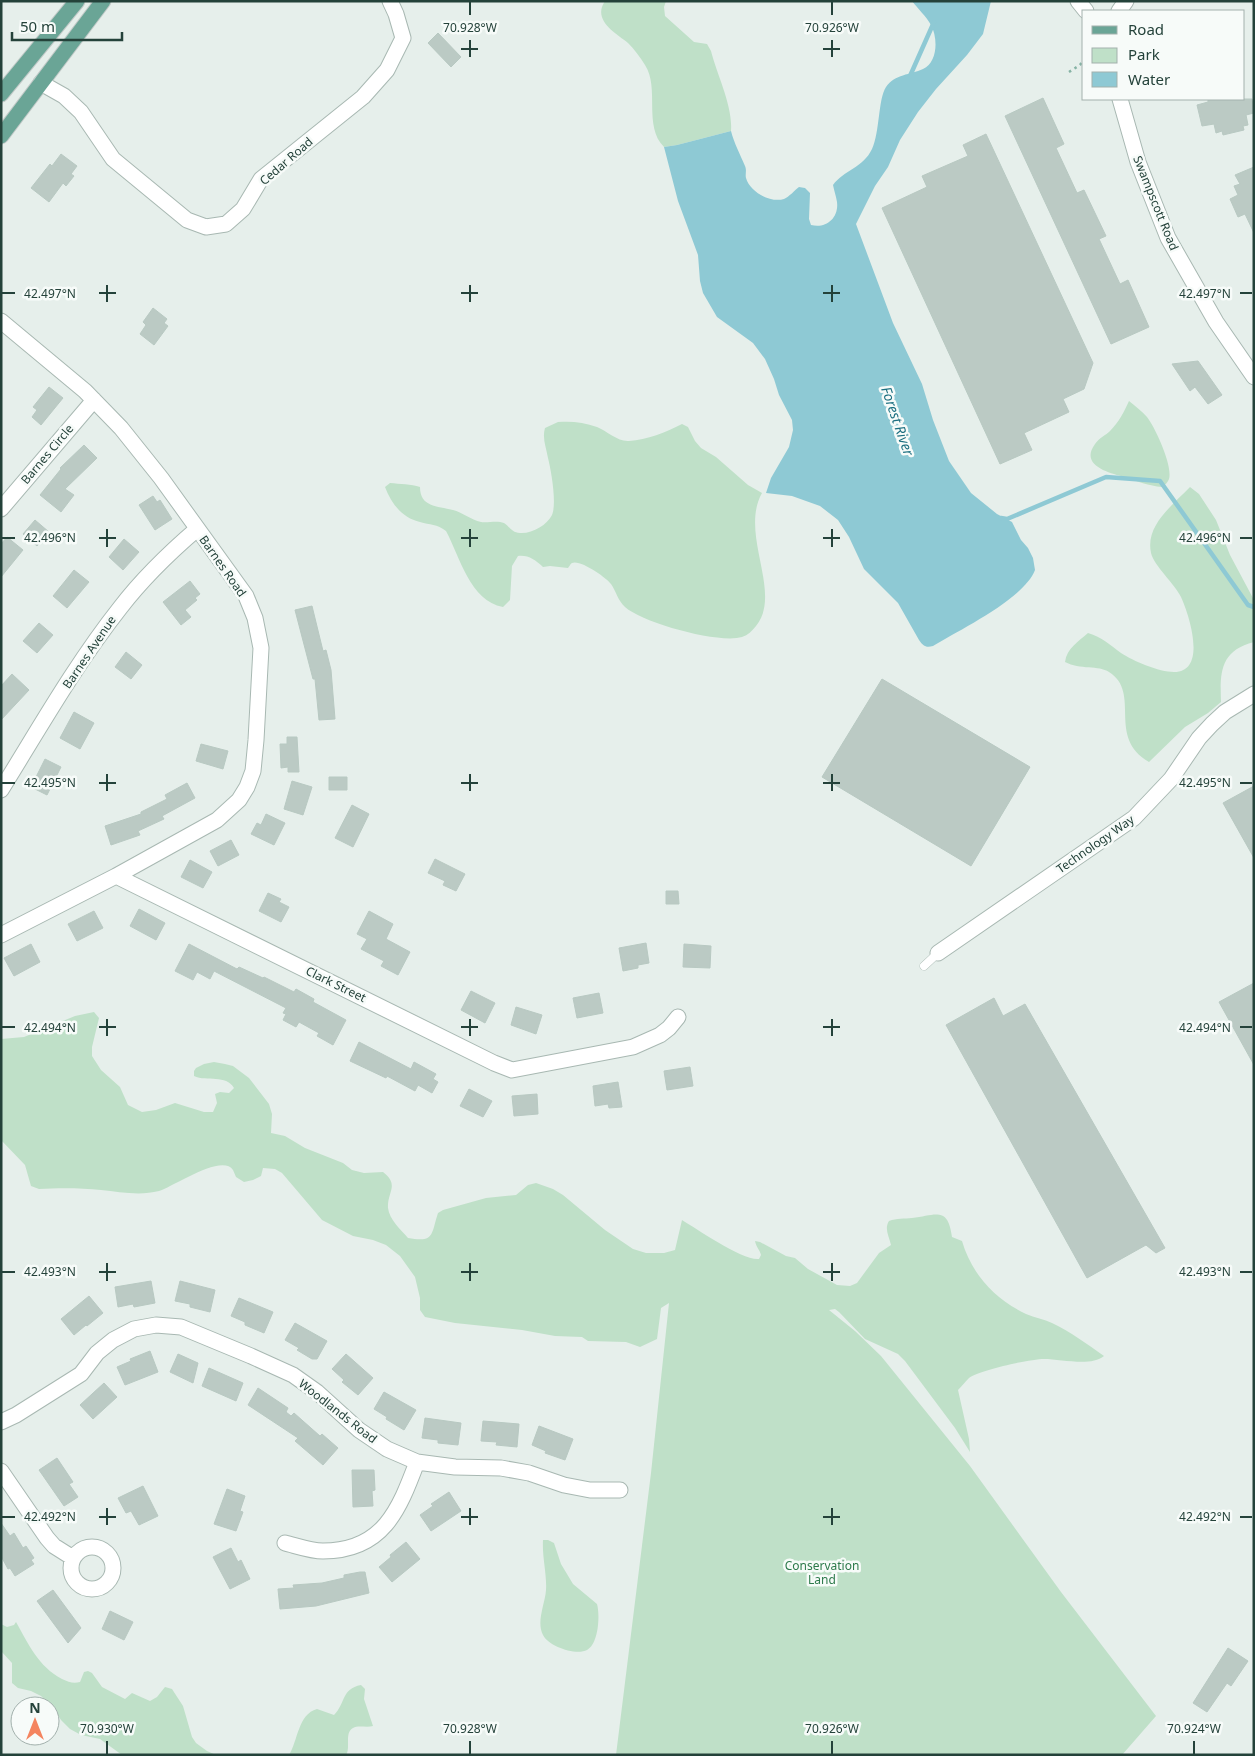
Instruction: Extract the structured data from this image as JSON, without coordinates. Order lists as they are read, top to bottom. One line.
{"streets":{"street":["Cedar Road","Swampscott Road","Barnes Circle","Barnes Road","Barnes Avenue","Technology Way","Clark Street","Woodlands Road"]},"crossings":[["Barnes Circle","Barnes Road"],["Barnes Road","Barnes Avenue"],["Barnes Road","Clark Street"]],"water":["Forest River"],"parks":["Conservation Land"],"legend":["Road","Park","Water"],"scale_bar":"50 m","north":"top","coordinates":["70.928°W","70.926°W","42.497°N","42.496°N","42.495°N","42.494°N","42.493°N","42.492°N","70.930°W","70.924°W"]}
